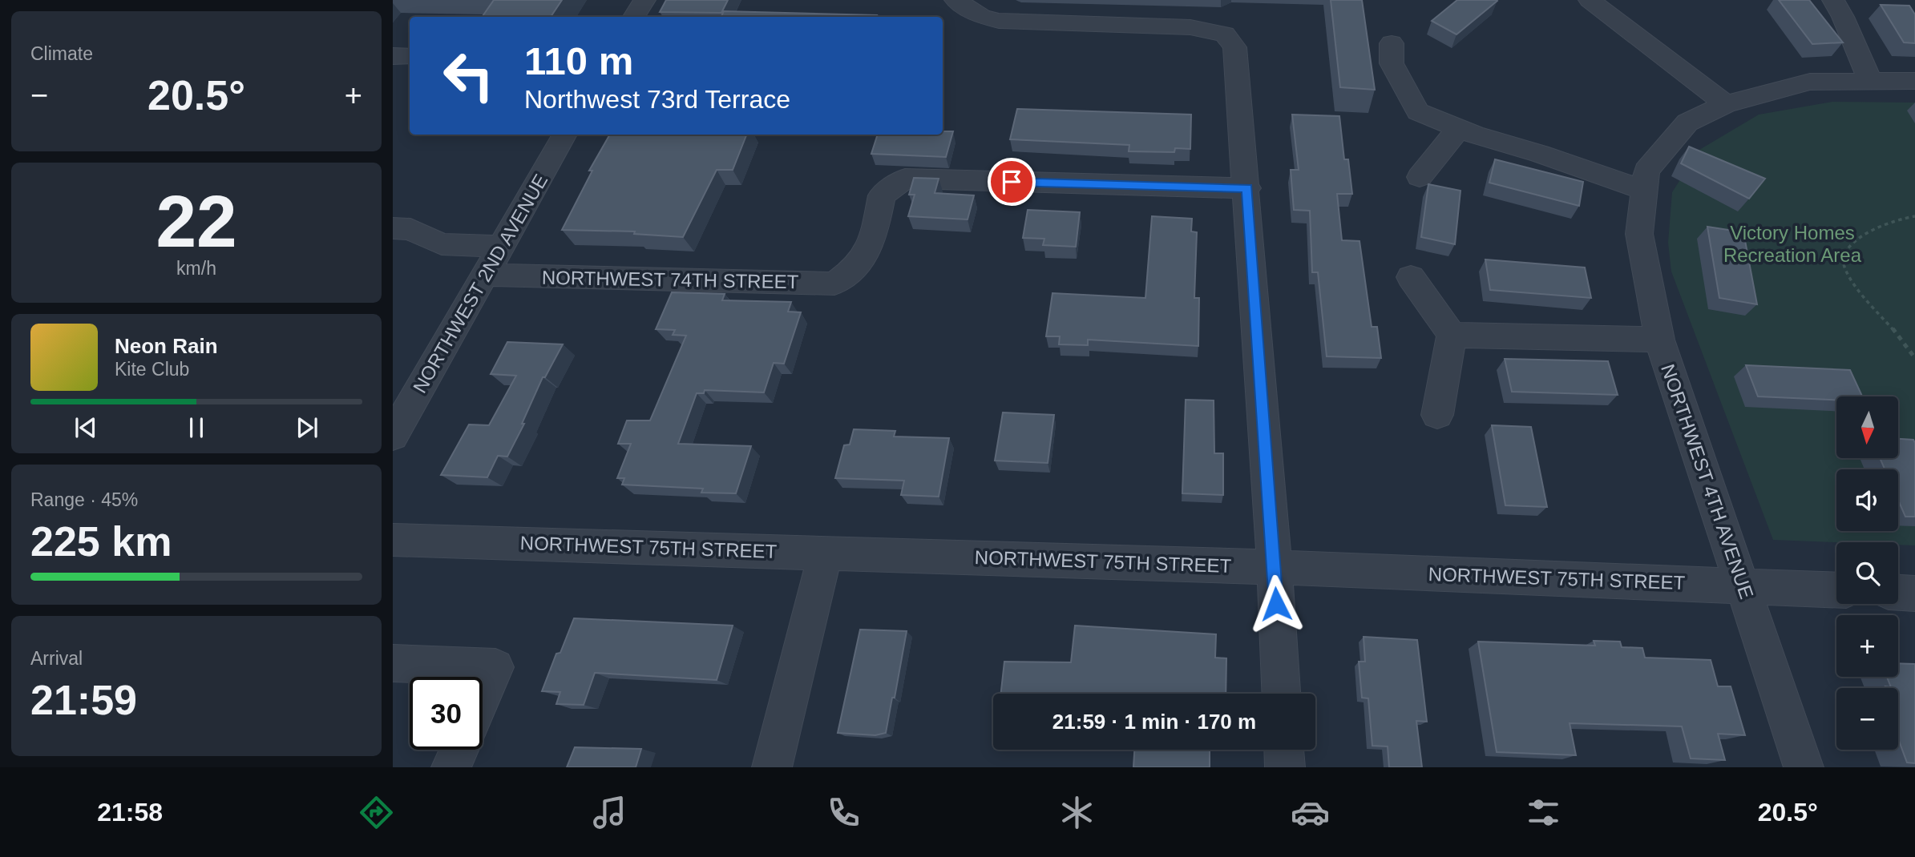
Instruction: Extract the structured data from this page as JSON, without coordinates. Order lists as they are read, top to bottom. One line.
{"streets":{"street":["NORTHWEST 74TH STREET","NORTHWEST 2ND AVENUE","NORTHWEST 4TH AVENUE","NORTHWEST 75TH STREET"]},"crossings":[["NORTHWEST 74TH STREET","NORTHWEST 2ND AVENUE"],["NORTHWEST 4TH AVENUE","NORTHWEST 75TH STREET"]],"parks":["Victory Homes Recreation Area"],"north":"bottom","page":{"tile":["Climate",["22","km/h"],["Range · 45%","225 km"],["Arrival","21:59"]],"turn":["110 m","Northwest 73rd Terrace"],"heat":["−","20.5°","+"],"song":["Neon Rain","Kite Club"],"map_buttons":["+","−"],"limit":"30","trip":"21:59 · 1 min · 170 m","tabs":["21:58","20.5°"]}}
